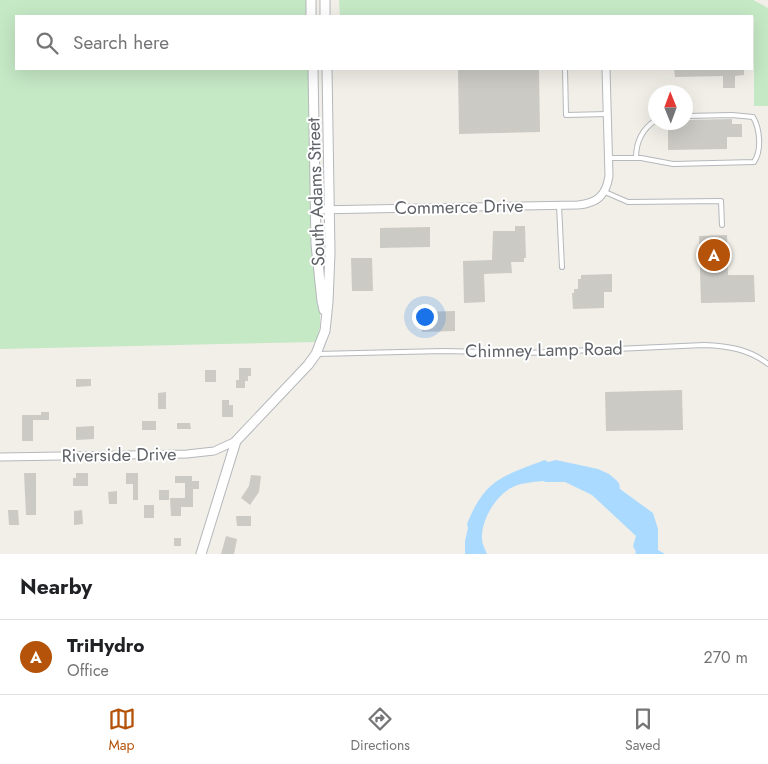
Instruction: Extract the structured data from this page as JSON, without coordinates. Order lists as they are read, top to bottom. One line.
{"streets":{"street":["South Adams Street","Commerce Drive","Riverside Drive"],"lane":["Chimney Lamp Road"]},"crossings":[["South Adams Street","Commerce Drive"],["South Adams Street","Chimney Lamp Road"],["South Adams Street","Riverside Drive"]],"north":"top","page":{"search":"Search here","pins":"A","heading":"Nearby","list":[{"mark":"A","name":"TriHydro","note":"Office","value":"270 m"}],"nav":["Map","Directions","Saved"]}}
